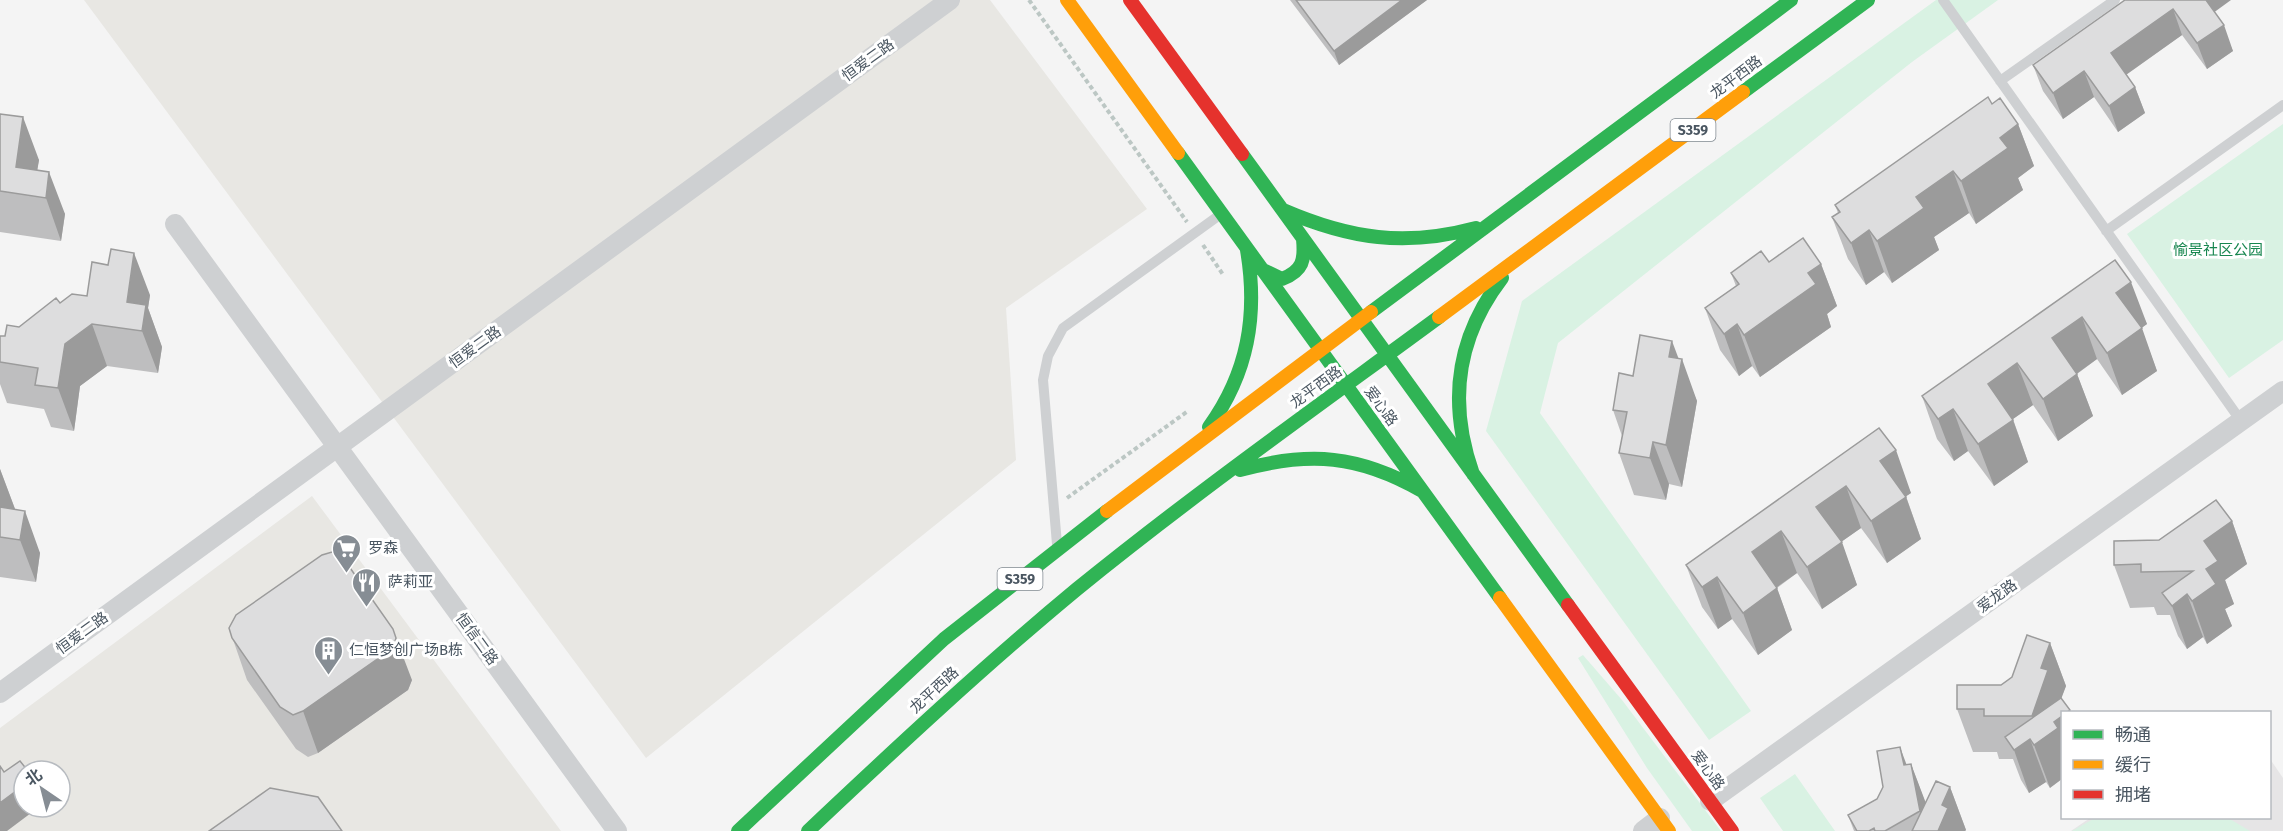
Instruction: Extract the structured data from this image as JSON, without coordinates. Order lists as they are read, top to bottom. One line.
{"streets":{"main road":["龙平西路","S359","爱心路"],"street":["恒爱二路","爱龙路","恒信二路"]},"crossings":[["恒爱二路","恒信二路"],["龙平西路","爱心路"],["爱心路","爱龙路"]],"parks":["愉景社区公园"],"places":{"supermarket":["罗森"],"restaurant":["萨莉亚"],"building":["仁恒梦创广场B栋"]},"legend":["畅通","缓行","拥堵"],"north":"top left"}
